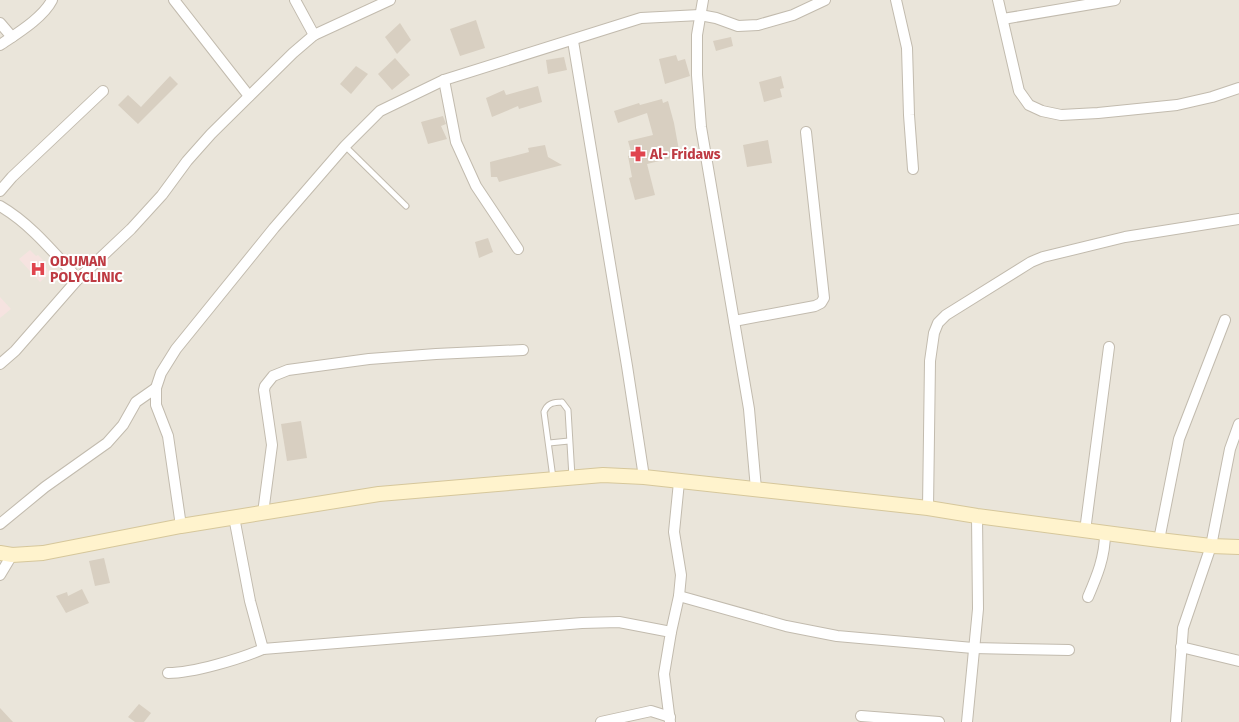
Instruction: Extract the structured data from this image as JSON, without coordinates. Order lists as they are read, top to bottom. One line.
{"places":{"pharmacy":["Al- Fridaws"],"hospital":["ODUMAN POLYCLINIC"]}}
